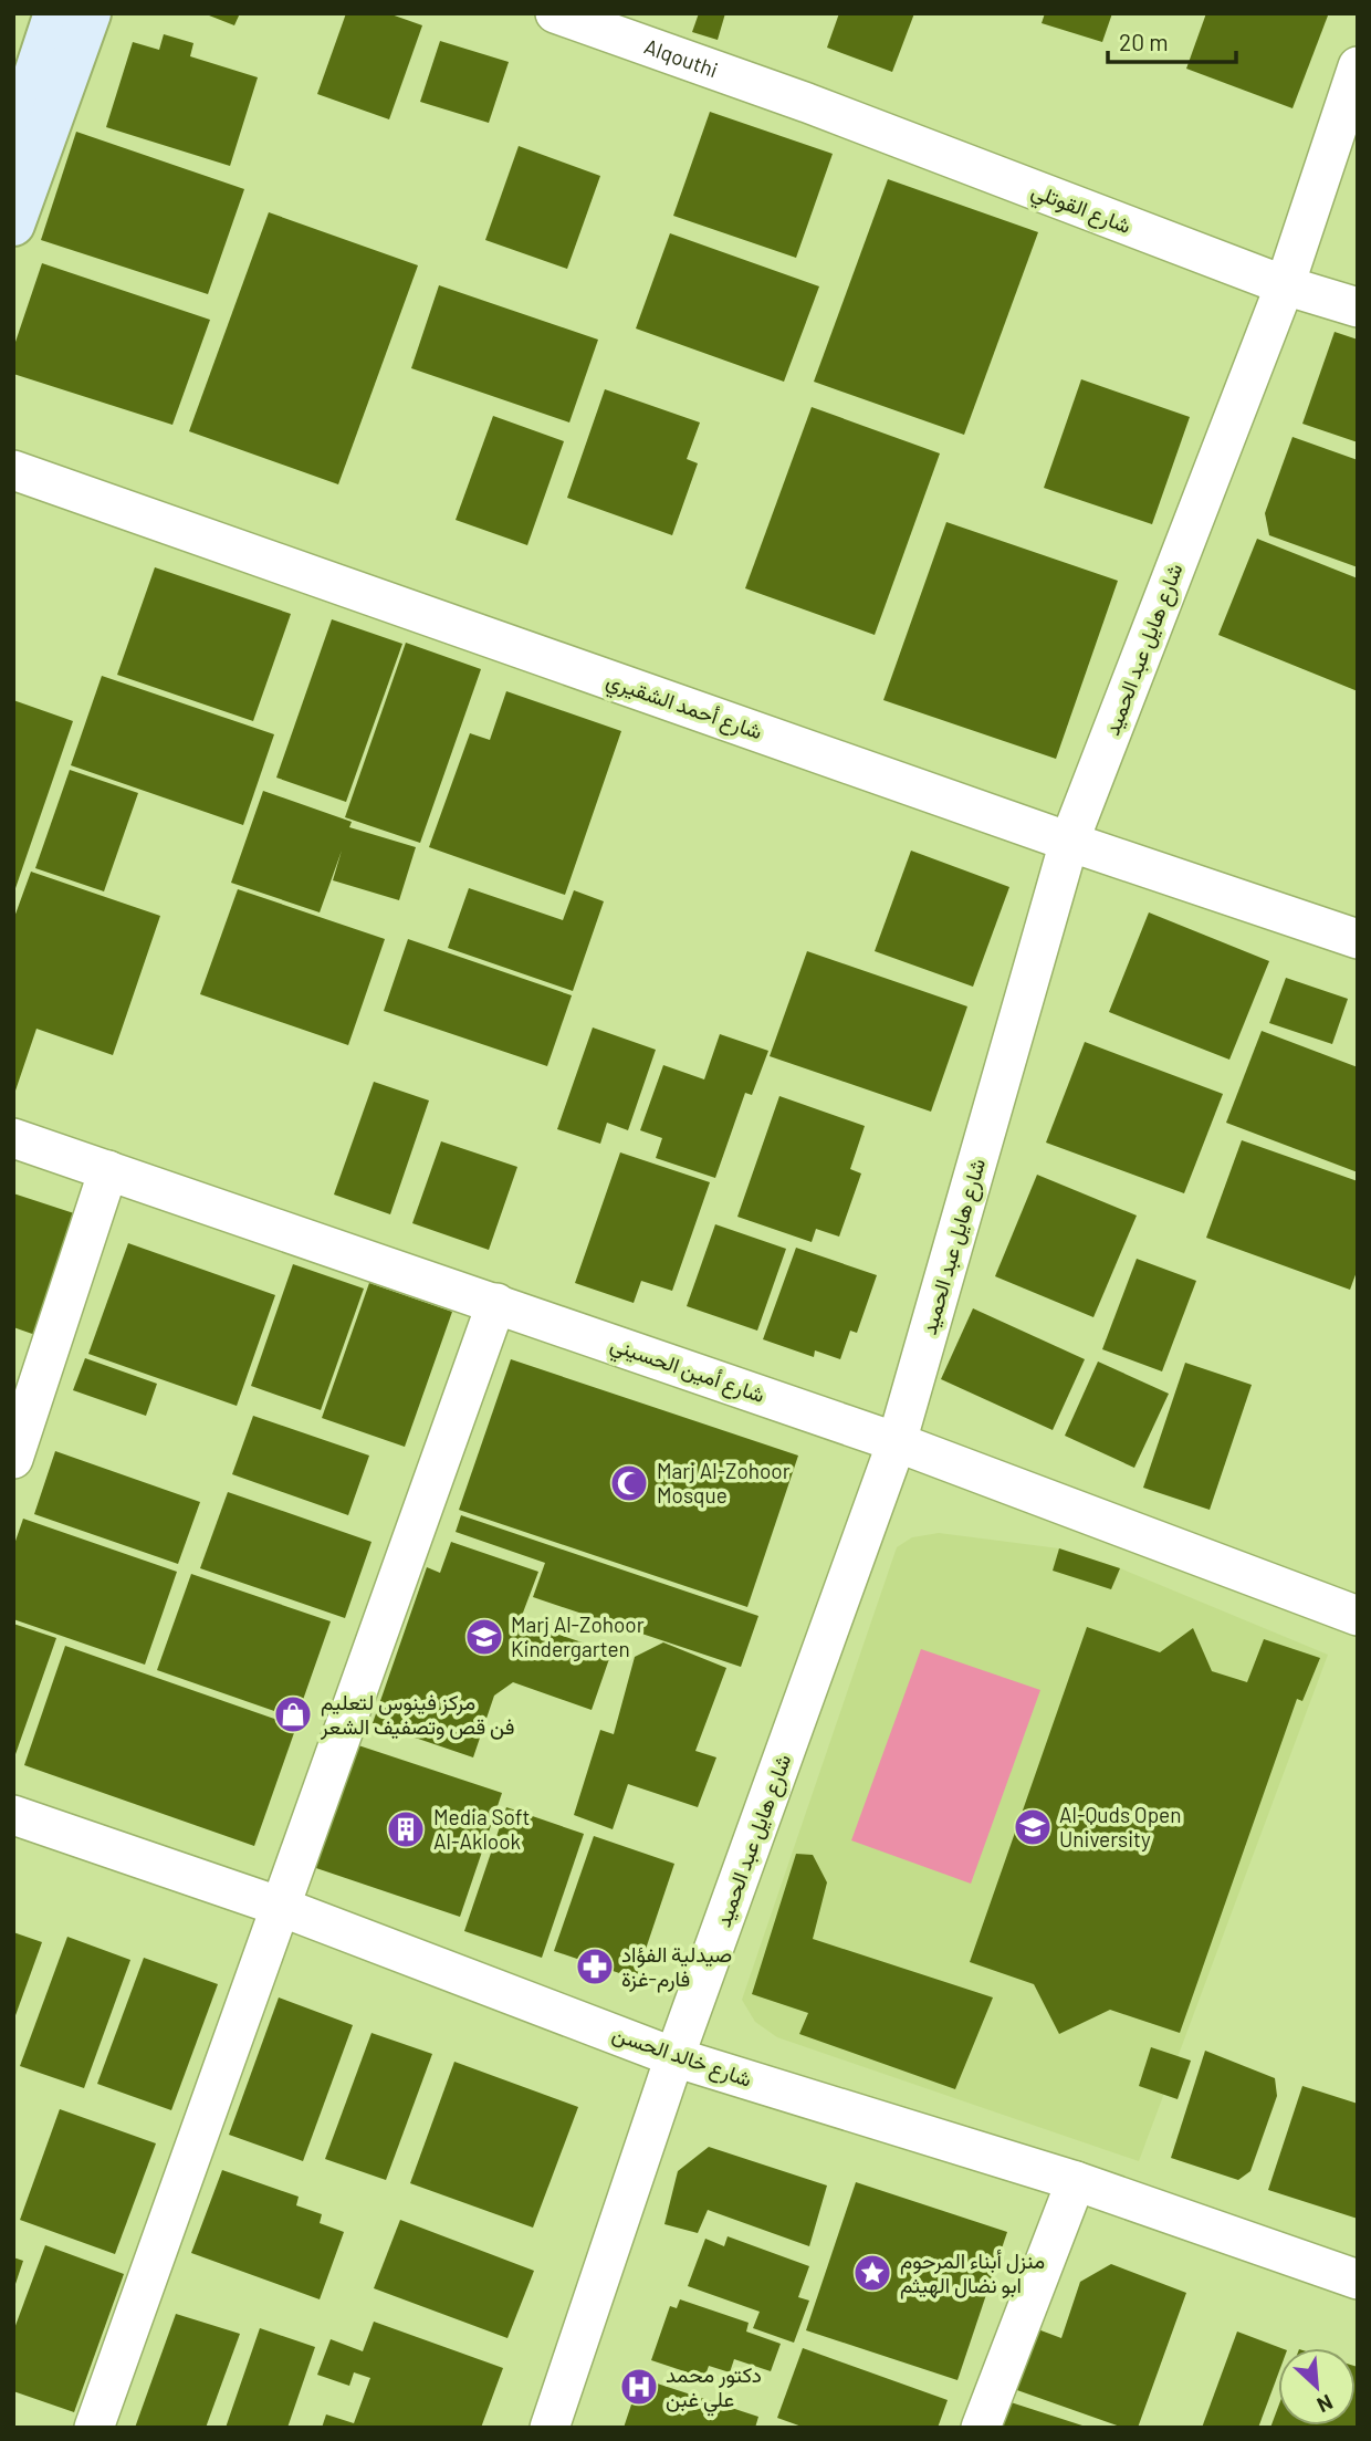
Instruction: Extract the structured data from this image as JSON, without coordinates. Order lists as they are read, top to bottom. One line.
{"streets":{"street":["Alqouthi","شارع القوتلي","شارع هايل عبد الحميد","شارع أحمد الشقيري","شارع أمين الحسيني","شارع خالد الحسن"]},"crossings":[["Alqouthi","شارع القوتلي"],["شارع القوتلي","شارع هايل عبد الحميد"],["شارع هايل عبد الحميد","شارع أحمد الشقيري"],["شارع هايل عبد الحميد","شارع أمين الحسيني"],["شارع هايل عبد الحميد","شارع خالد الحسن"]],"places":{"mosque":["Marj Al-Zohoor Mosque"],"school or university":["Marj Al-Zohoor Kindergarten","Al-Quds Open University"],"shop":["مركز فينوس لتعليم فن قص وتصفيف الشعر"],"building":["Media Soft Al-Aklook"],"pharmacy":["صيدلية الفؤاد فارم-غزة"],"place":["منزل أبناء المرحوم ابو نضال الهيثم"],"hospital":["دكتور محمد علي غبن"]},"scale_bar":"20 m","north":"bottom right"}
